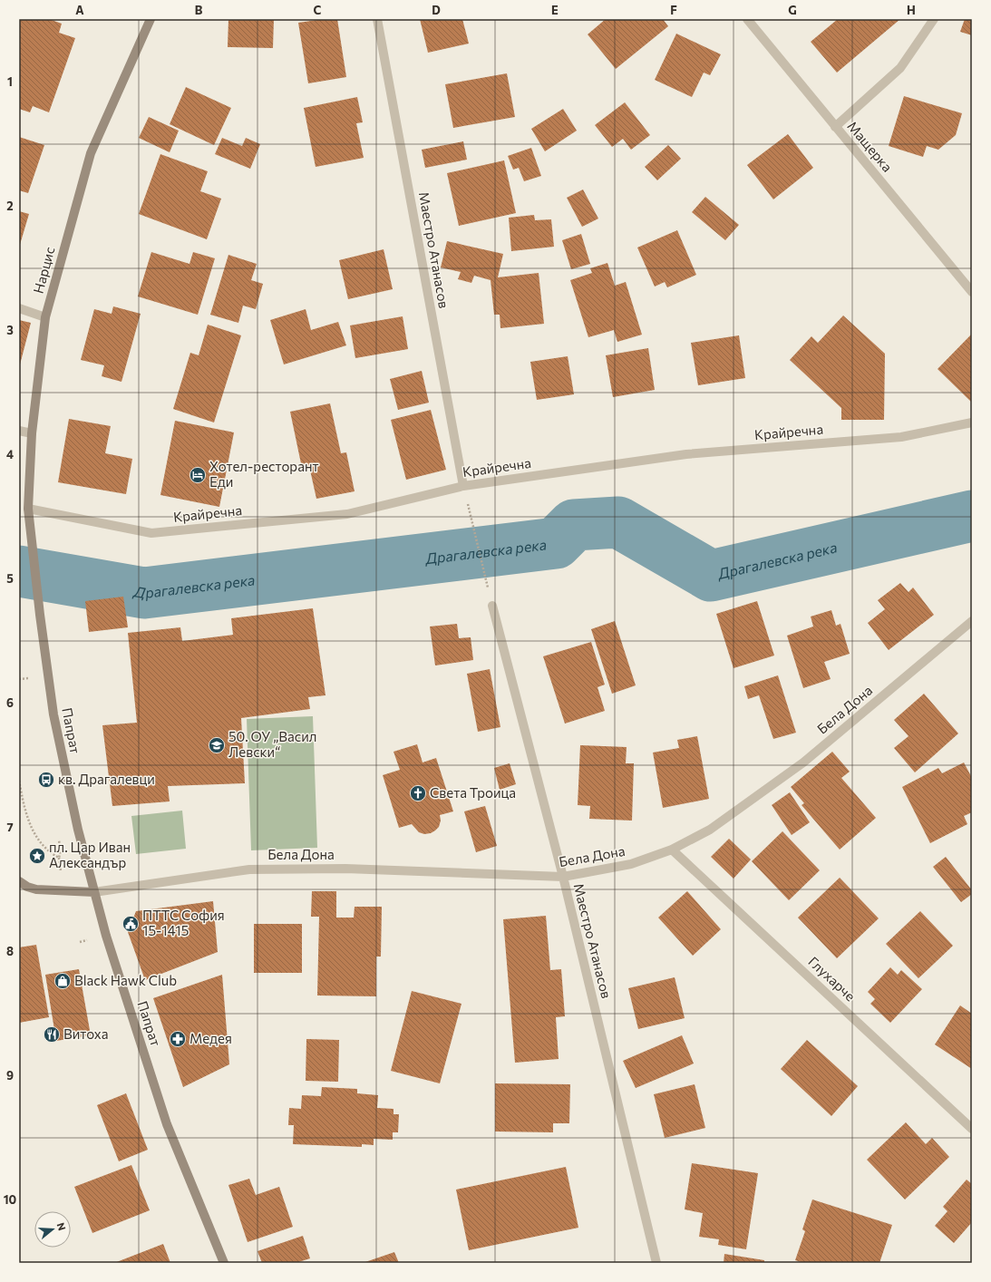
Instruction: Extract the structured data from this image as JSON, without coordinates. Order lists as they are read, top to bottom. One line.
{"streets":{"main road":["Нарцис","Папрат"],"street":["Мащерка","Маестро Атанасов","Крайречна","Бела Дона","Глухарче"]},"crossings":[["Маестро Атанасов","Крайречна"],["Маестро Атанасов","Бела Дона"],["Нарцис","Крайречна"],["Нарцис","Папрат"],["Бела Дона","Папрат"],["Бела Дона","Глухарче"]],"water":["Драгалевска река"],"places":{"hotel":["Хотел-ресторант Еди"],"school or university":["50. ОУ „Васил Левски“"],"bus stop":["кв. Драгалевци"],"church":["Света Троица"],"place":["пл. Цар Иван Александър"],"public building":["ПТТС София 15-1415"],"shop":["Black Hawk Club"],"restaurant":["Витоха"],"pharmacy":["Медея"]},"north":"right","grid":{"columns":["A","B","C","D","E","F","G","H"],"rows":["1","2","3","4","5","6","7","8","9","10"]}}
